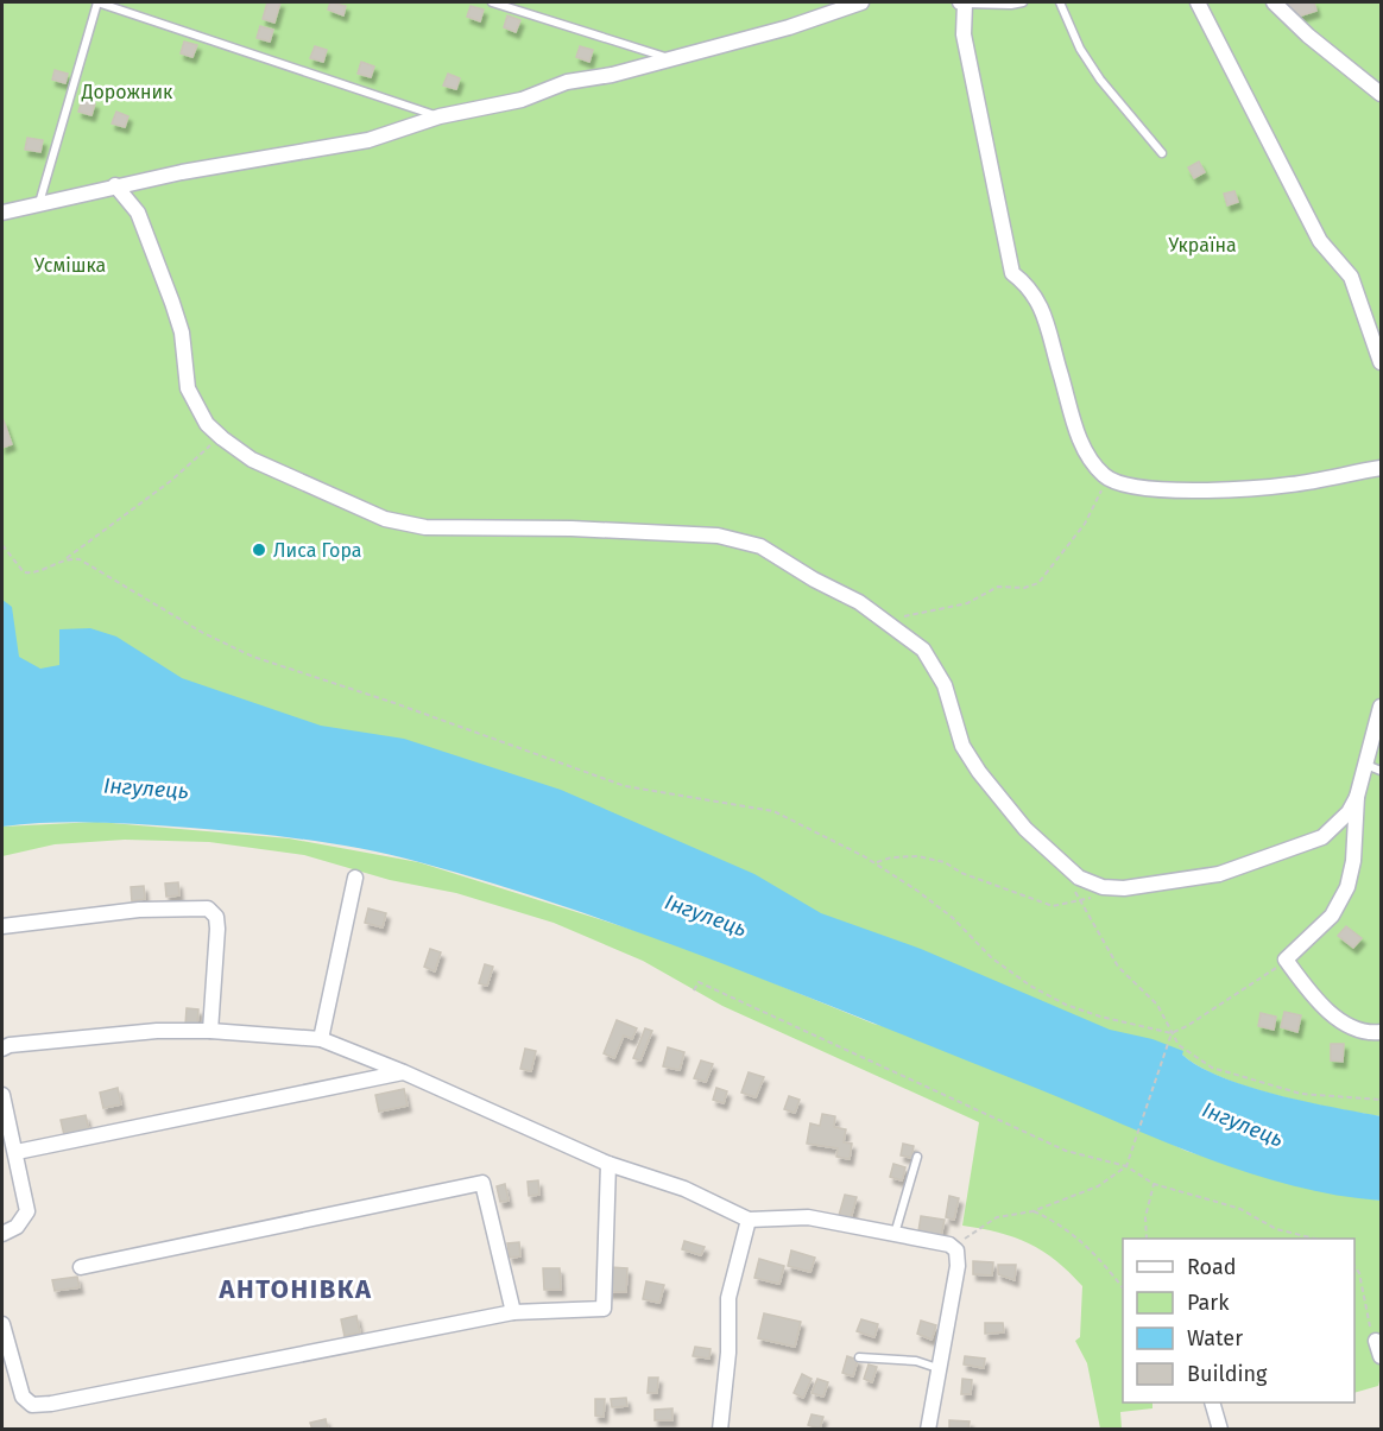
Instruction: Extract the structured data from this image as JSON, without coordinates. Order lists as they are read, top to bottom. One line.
{"districts":["АНТОНІВКА"],"water":["Інгулець"],"parks":["Дорожник","Україна","Усмішка"],"places":["Лиса Гора"],"legend":["Road","Park","Water","Building"]}
